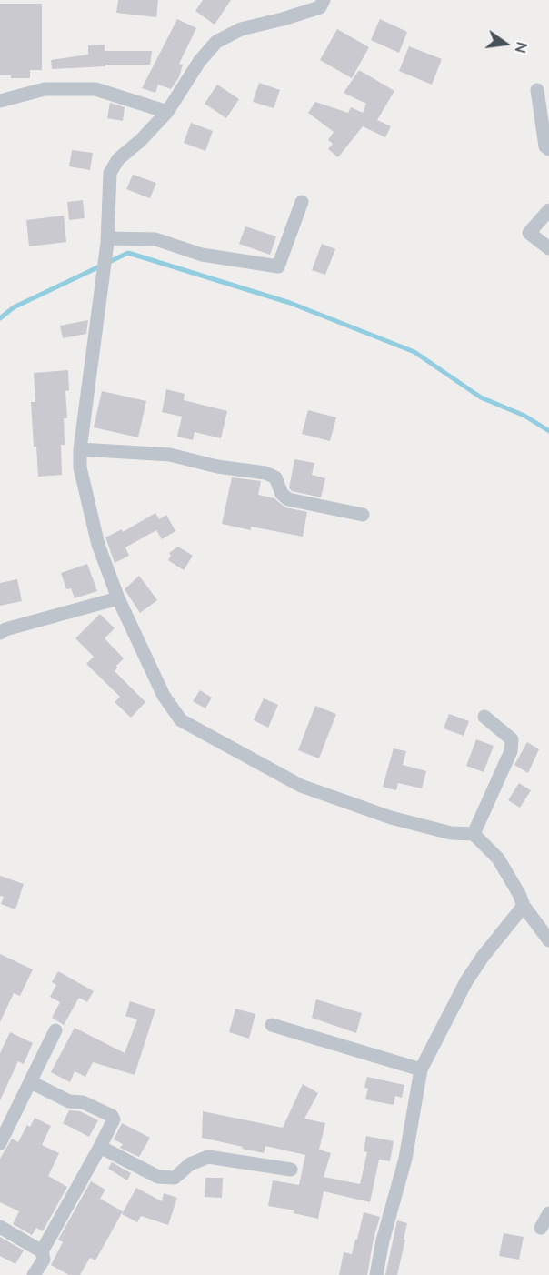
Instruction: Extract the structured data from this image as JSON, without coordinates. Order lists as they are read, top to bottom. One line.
{"north":"right"}
